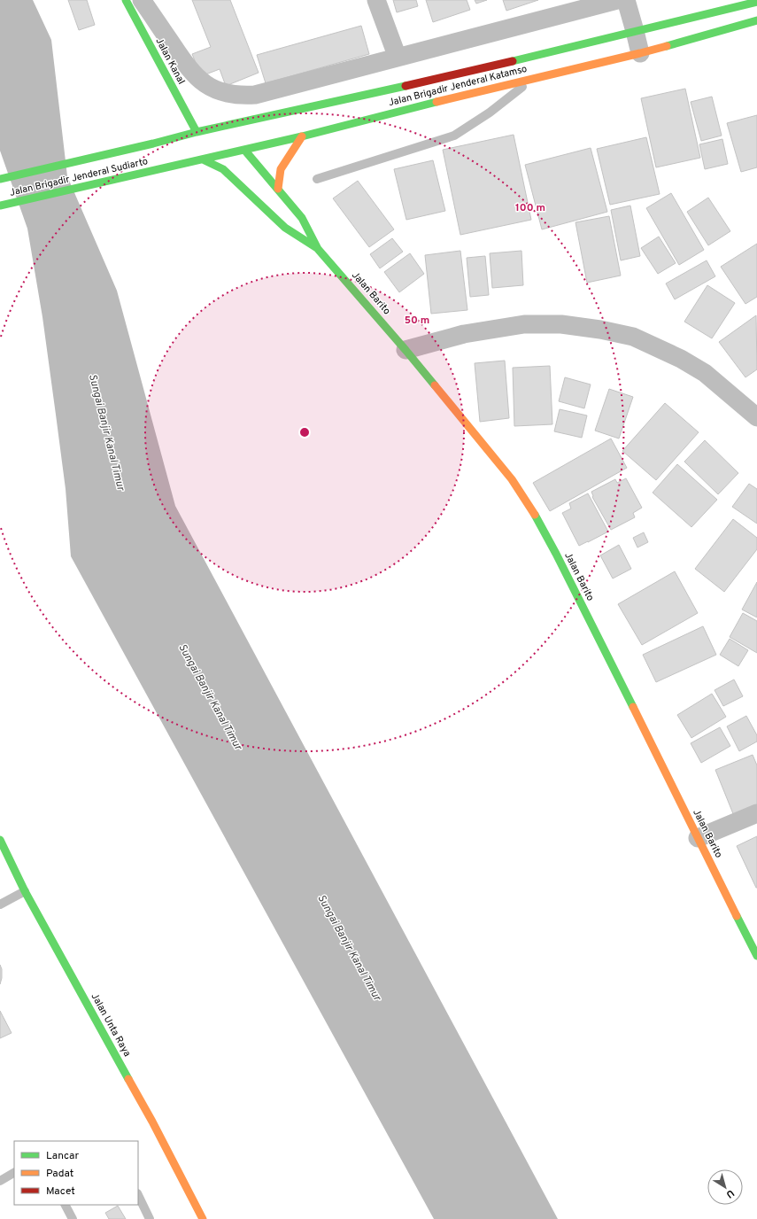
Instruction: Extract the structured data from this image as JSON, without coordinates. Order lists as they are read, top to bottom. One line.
{"streets":{"street":["Jalan Kanal","Jalan Brigadir Jenderal Katamso","Jalan Brigadir Jenderal Sudiarto","Jalan Barito","Jalan Unta Raya"]},"crossings":[["Jalan Kanal","Jalan Brigadir Jenderal Katamso"],["Jalan Brigadir Jenderal Katamso","Jalan Brigadir Jenderal Sudiarto"]],"water":["Sungai Banjir Kanal Timur"],"legend":["Lancar","Padat","Macet"],"north":"bottom right","rings":["100 m","50 m"]}
